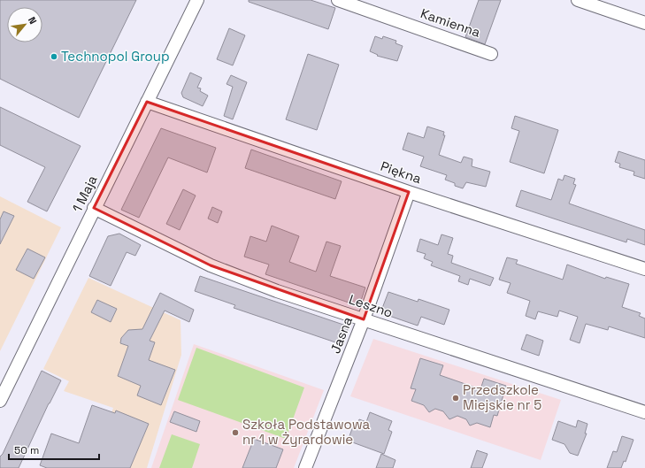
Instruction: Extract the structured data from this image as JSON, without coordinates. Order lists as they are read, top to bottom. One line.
{"streets":{"street":["Kamienna","Piękna","1 Maja","Leszno","Jasna"]},"crossings":[["Piękna","1 Maja"],["Piękna","Jasna"],["1 Maja","Leszno"],["Leszno","Jasna"]],"places":["Technopol Group","Przedszkole Miejskie nr 5","Szkoła Podstawowa nr 1 w Żyrardowie"],"scale_bar":"50 m","north":"top right"}
